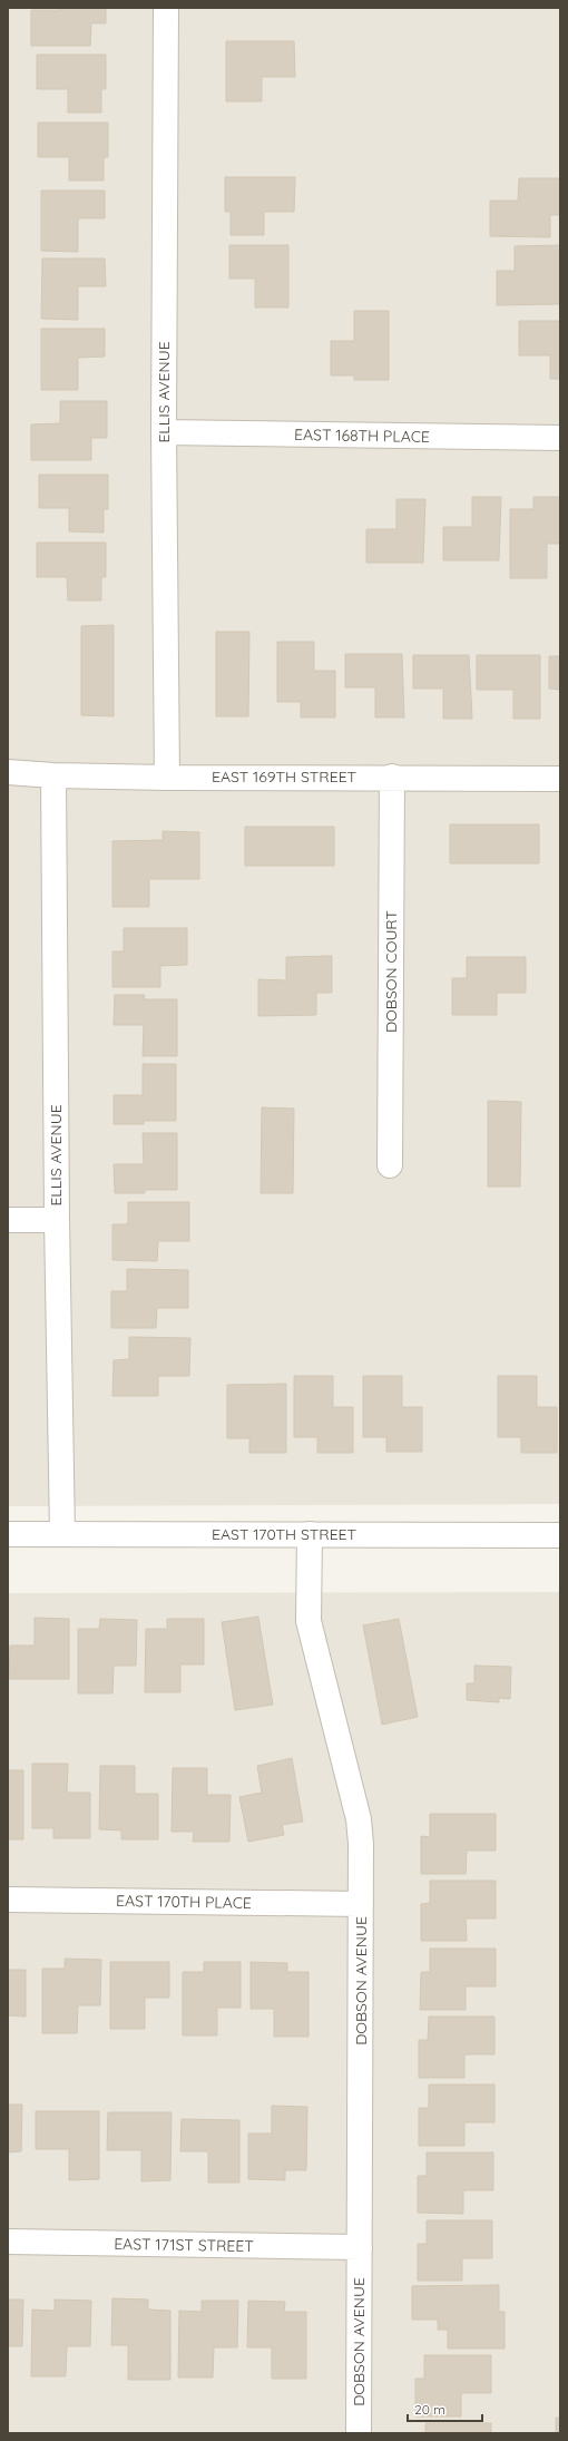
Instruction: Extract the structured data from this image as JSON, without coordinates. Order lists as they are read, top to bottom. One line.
{"streets":{"street":["ELLIS AVENUE","EAST 168TH PLACE","EAST 169TH STREET","DOBSON COURT","EAST 170TH STREET","EAST 170TH PLACE","DOBSON AVENUE","EAST 171ST STREET"]},"crossings":[["ELLIS AVENUE","EAST 168TH PLACE"],["ELLIS AVENUE","EAST 169TH STREET"],["ELLIS AVENUE","EAST 170TH STREET"],["EAST 169TH STREET","DOBSON COURT"],["EAST 170TH STREET","DOBSON AVENUE"],["EAST 170TH PLACE","DOBSON AVENUE"],["DOBSON AVENUE","EAST 171ST STREET"]],"scale_bar":"20 m"}
